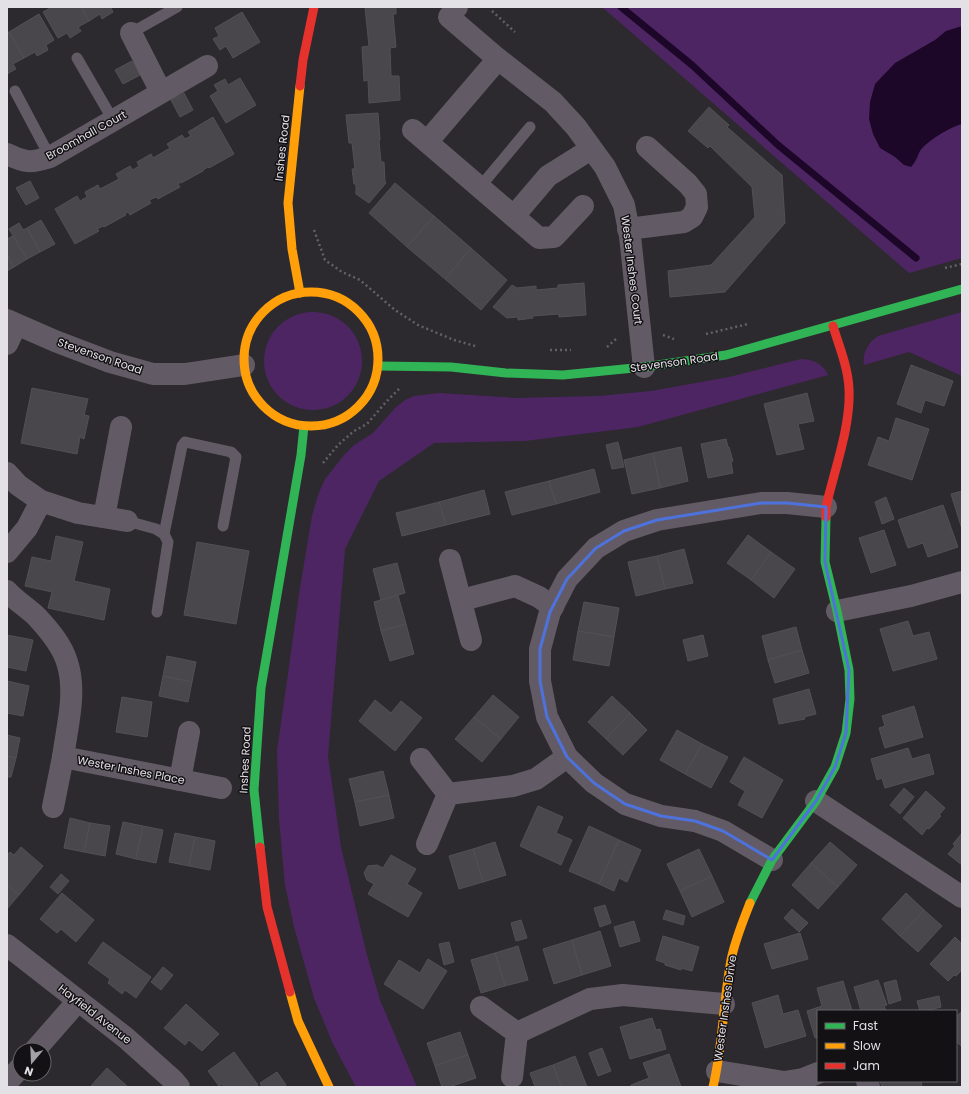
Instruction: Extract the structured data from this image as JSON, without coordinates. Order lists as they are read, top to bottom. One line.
{"streets":{"street":["Broomhall Court","Inshes Road","Wester Inshes Court","Stevenson Road","Wester Inshes Place","Wester Inshes Drive","Hayfield Avenue"]},"crossings":[["Inshes Road","Stevenson Road"],["Wester Inshes Court","Stevenson Road"],["Stevenson Road","Wester Inshes Drive"]],"legend":["Fast","Slow","Jam"],"north":"bottom"}
